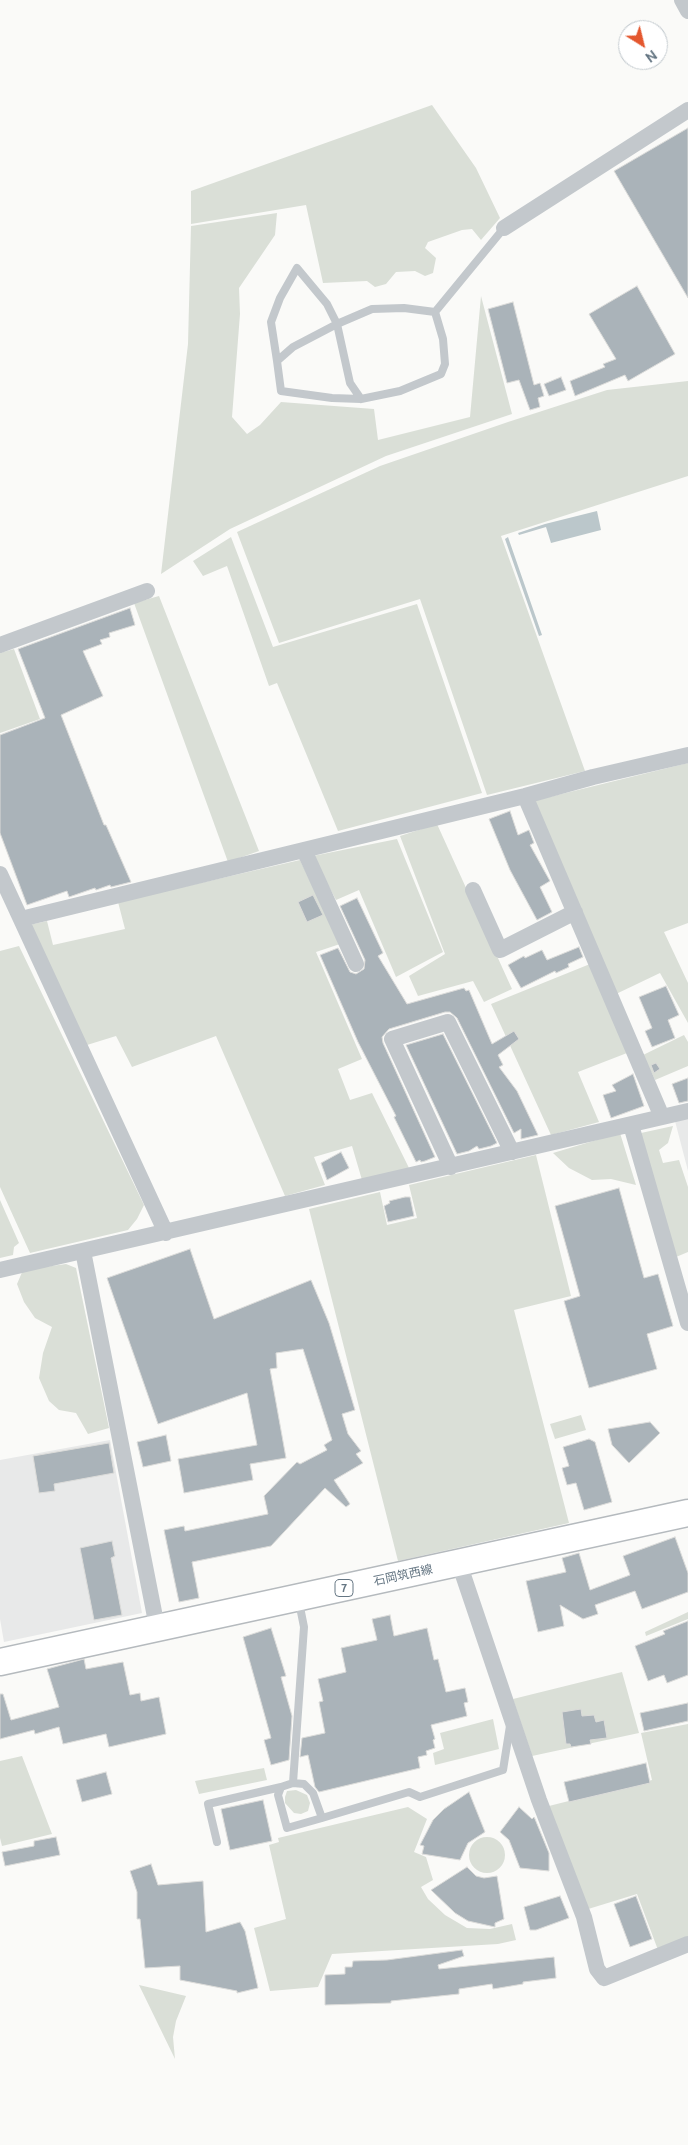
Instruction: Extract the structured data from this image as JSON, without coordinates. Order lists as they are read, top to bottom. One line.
{"streets":{"main road":["石岡筑西線","7"]},"north":"bottom right"}
